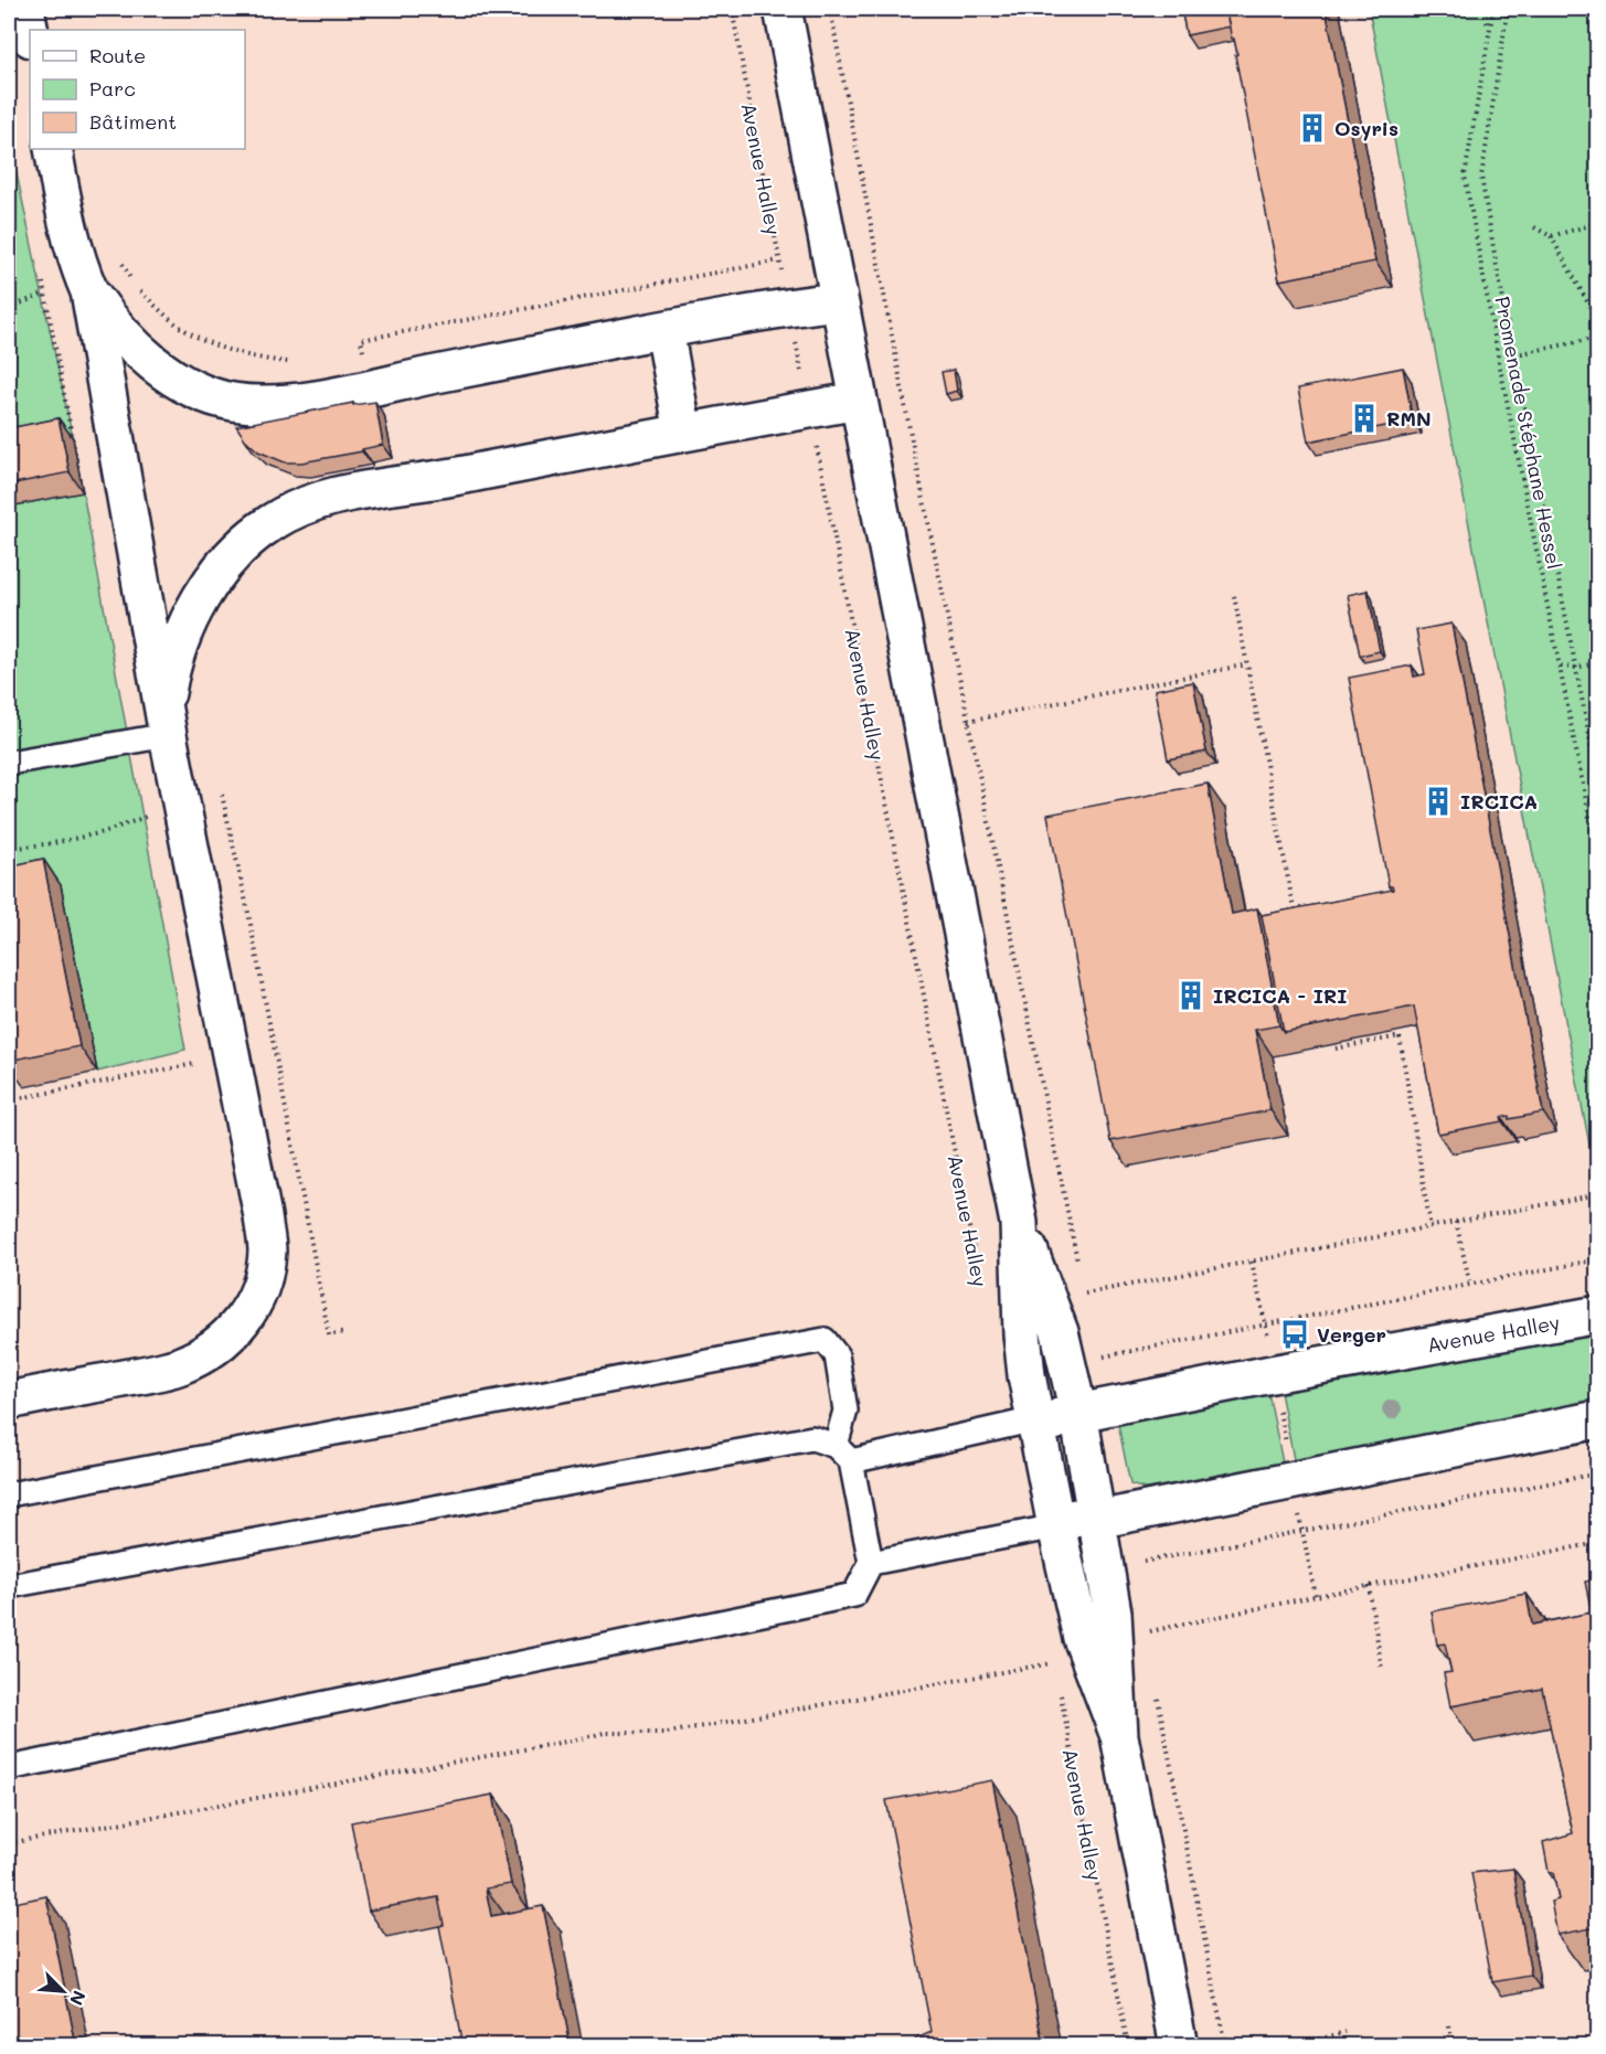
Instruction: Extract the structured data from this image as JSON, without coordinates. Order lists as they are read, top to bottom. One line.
{"streets":{"street":["Avenue Halley"],"path":["Promenade Stéphane Hessel"]},"places":{"building":["Osyris","RMN","IRCICA","IRCICA - IRI"],"bus stop":["Verger"]},"legend":["Route","Parc","Bâtiment"],"north":"bottom right"}
